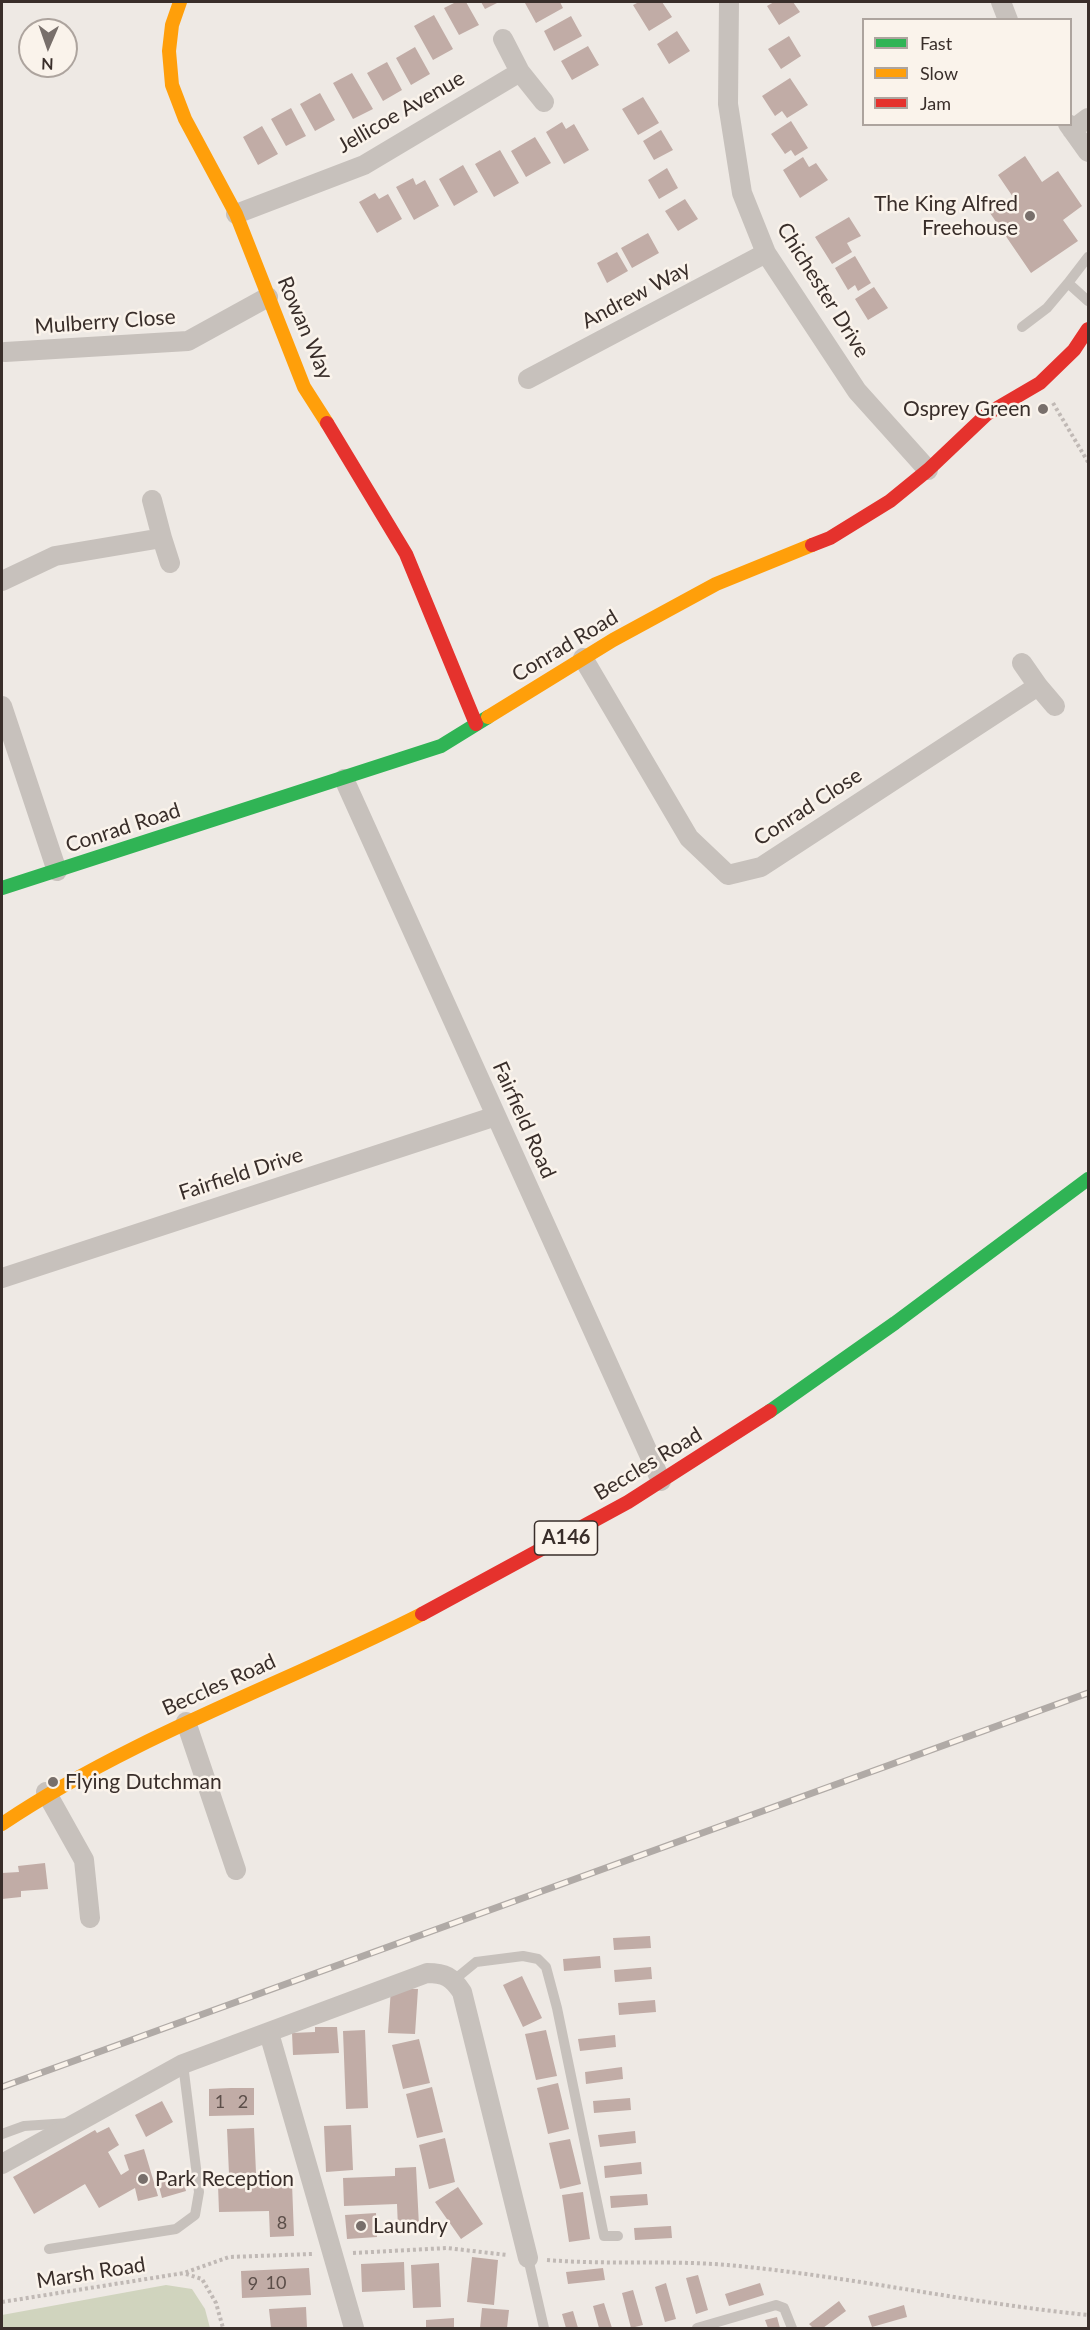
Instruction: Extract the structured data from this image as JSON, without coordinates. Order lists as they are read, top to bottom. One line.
{"streets":{"main road":["Rowan Way","Conrad Road","Beccles Road","A146"],"street":["Jellicoe Avenue","Chichester Drive","Andrew Way","Mulberry Close","Conrad Close","Fairfield Road","Fairfield Drive"],"path":["Marsh Road"]},"crossings":[["Jellicoe Avenue","Rowan Way"],["Chichester Drive","Andrew Way"],["Chichester Drive","Conrad Road"],["Mulberry Close","Rowan Way"],["Rowan Way","Conrad Road"],["Conrad Road","Conrad Close"],["Conrad Road","Fairfield Road"],["Fairfield Road","Fairfield Drive"],["Fairfield Road","Beccles Road"]],"places":["The King Alfred Freehouse","Osprey Green","Flying Dutchman","Park Reception","Laundry"],"house_numbers":["1","2","8","10","9"],"legend":["Fast","Slow","Jam"],"north":"bottom"}
